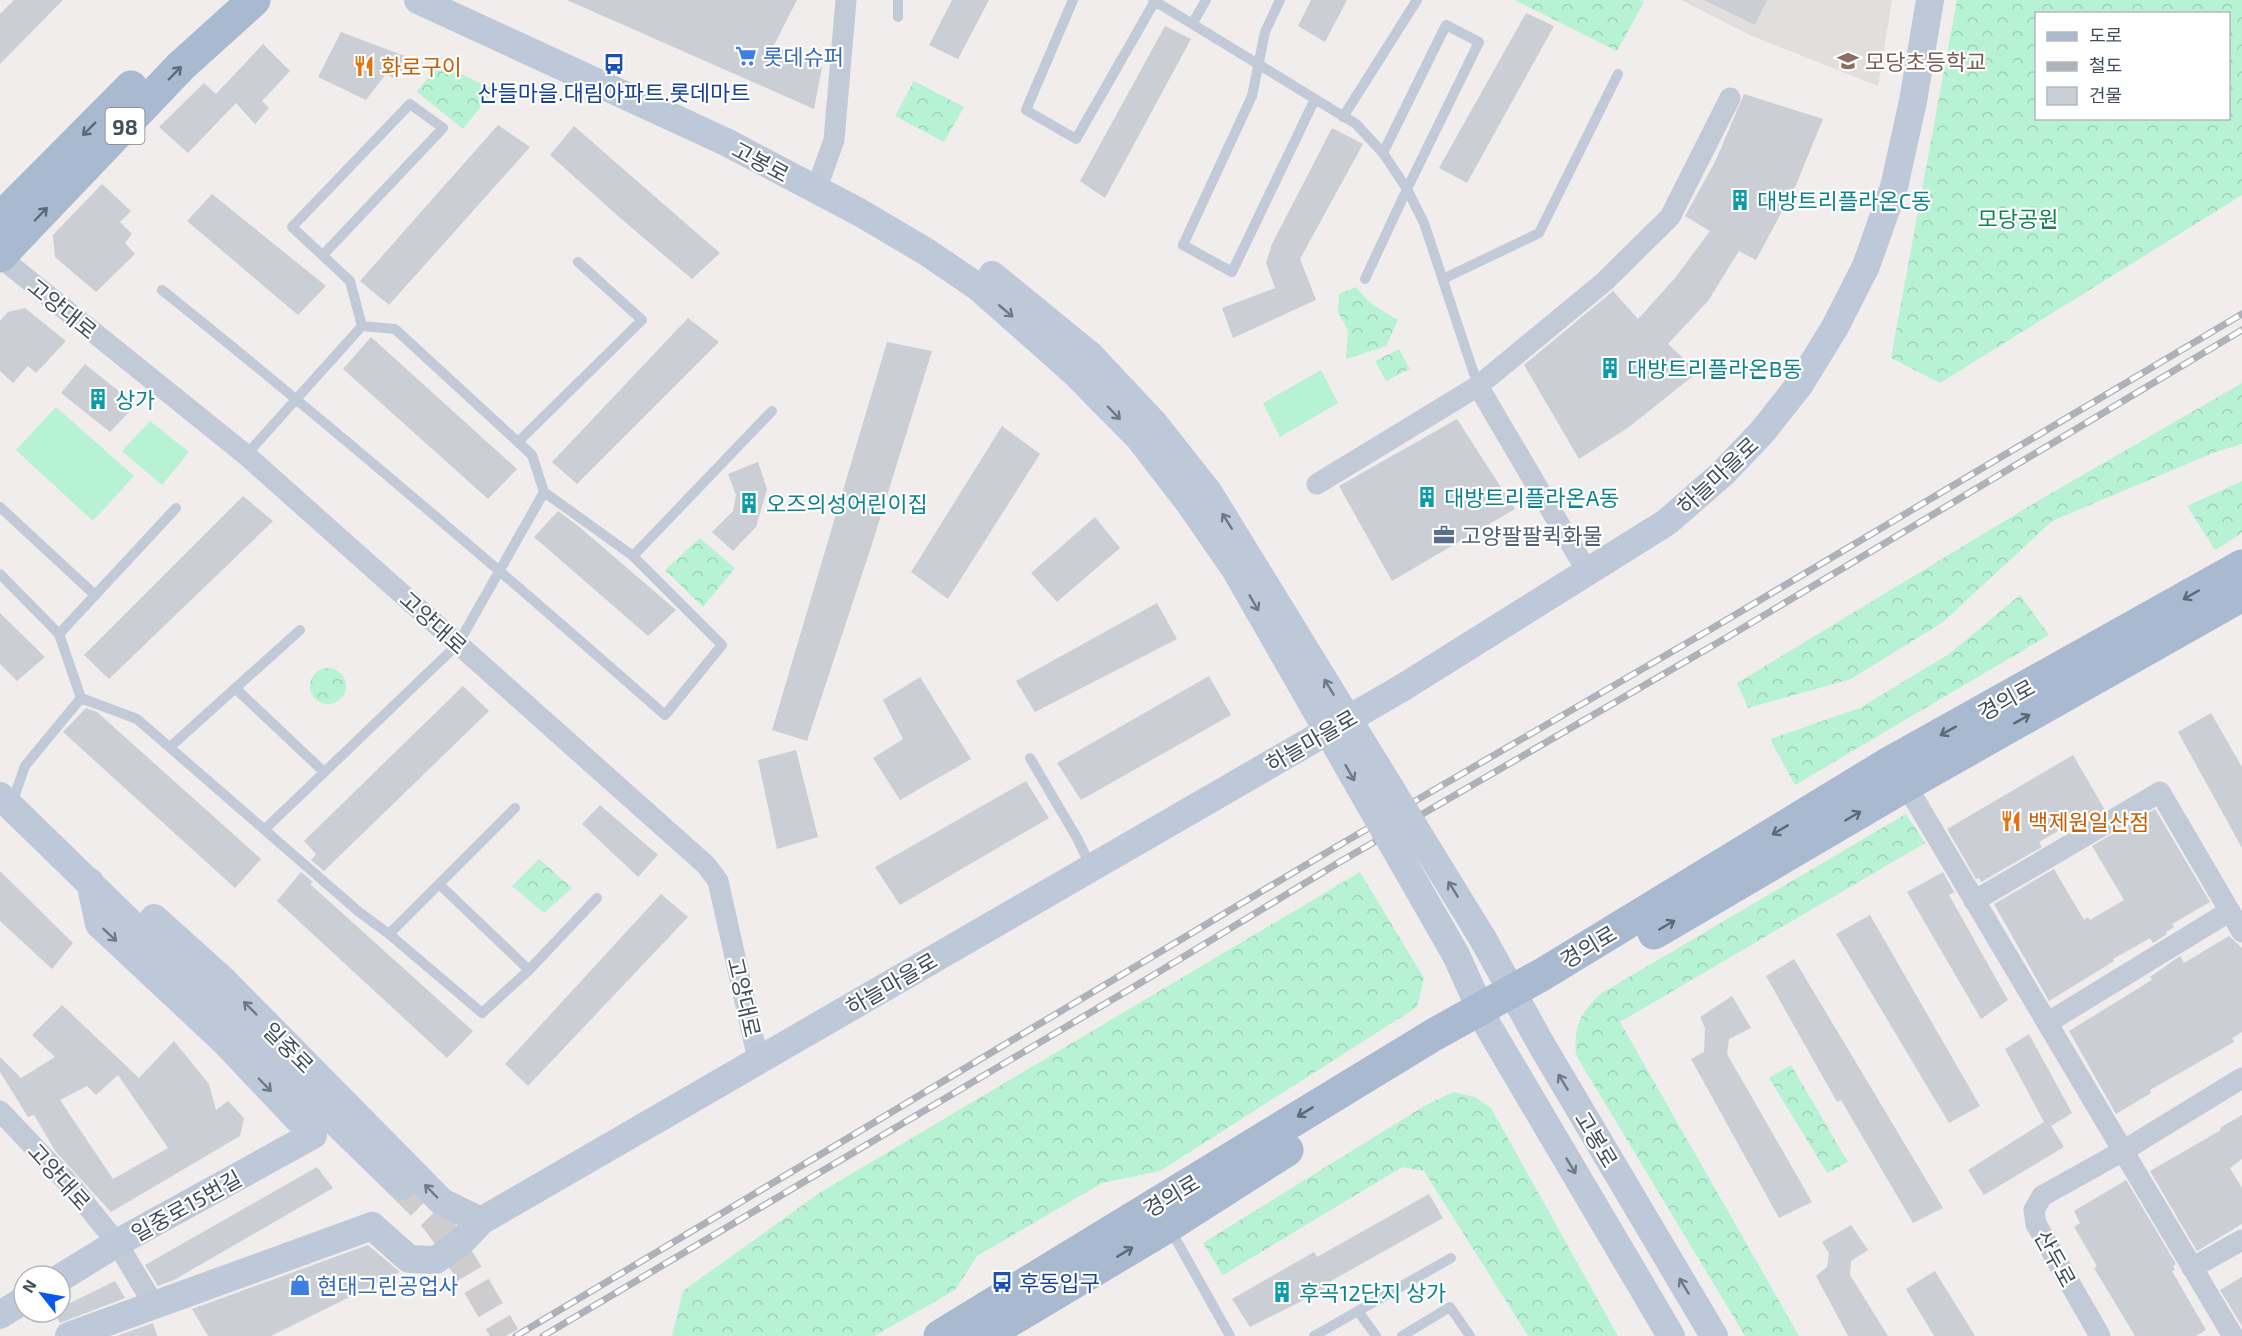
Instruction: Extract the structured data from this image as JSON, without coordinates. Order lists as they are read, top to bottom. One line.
{"streets":{"main road":["98","고봉로","고양대로","하늘마을로","경의로","일중로","일중로15번길"],"street":["산두로"]},"crossings":[["고봉로","경의로"],["고양대로","하늘마을로"],["고양대로","일중로15번길"],["하늘마을로","일중로"],["일중로","일중로15번길"]],"parks":["모당공원"],"places":{"supermarket":["롯데슈퍼"],"school or university":["모당초등학교"],"bus stop":["산들마을.대림아파트.롯데마트","후동입구"],"restaurant":["화로구이","백제원일산점"],"building":["대방트리플라온C동","대방트리플라온B동","상가","대방트리플라온A동","오즈의성어린이집","후곡12단지 상가"],"office":["고양팔팔퀵화물"],"shop":["현대그린공업사"]},"legend":["도로","철도","건물"],"north":"top left"}
